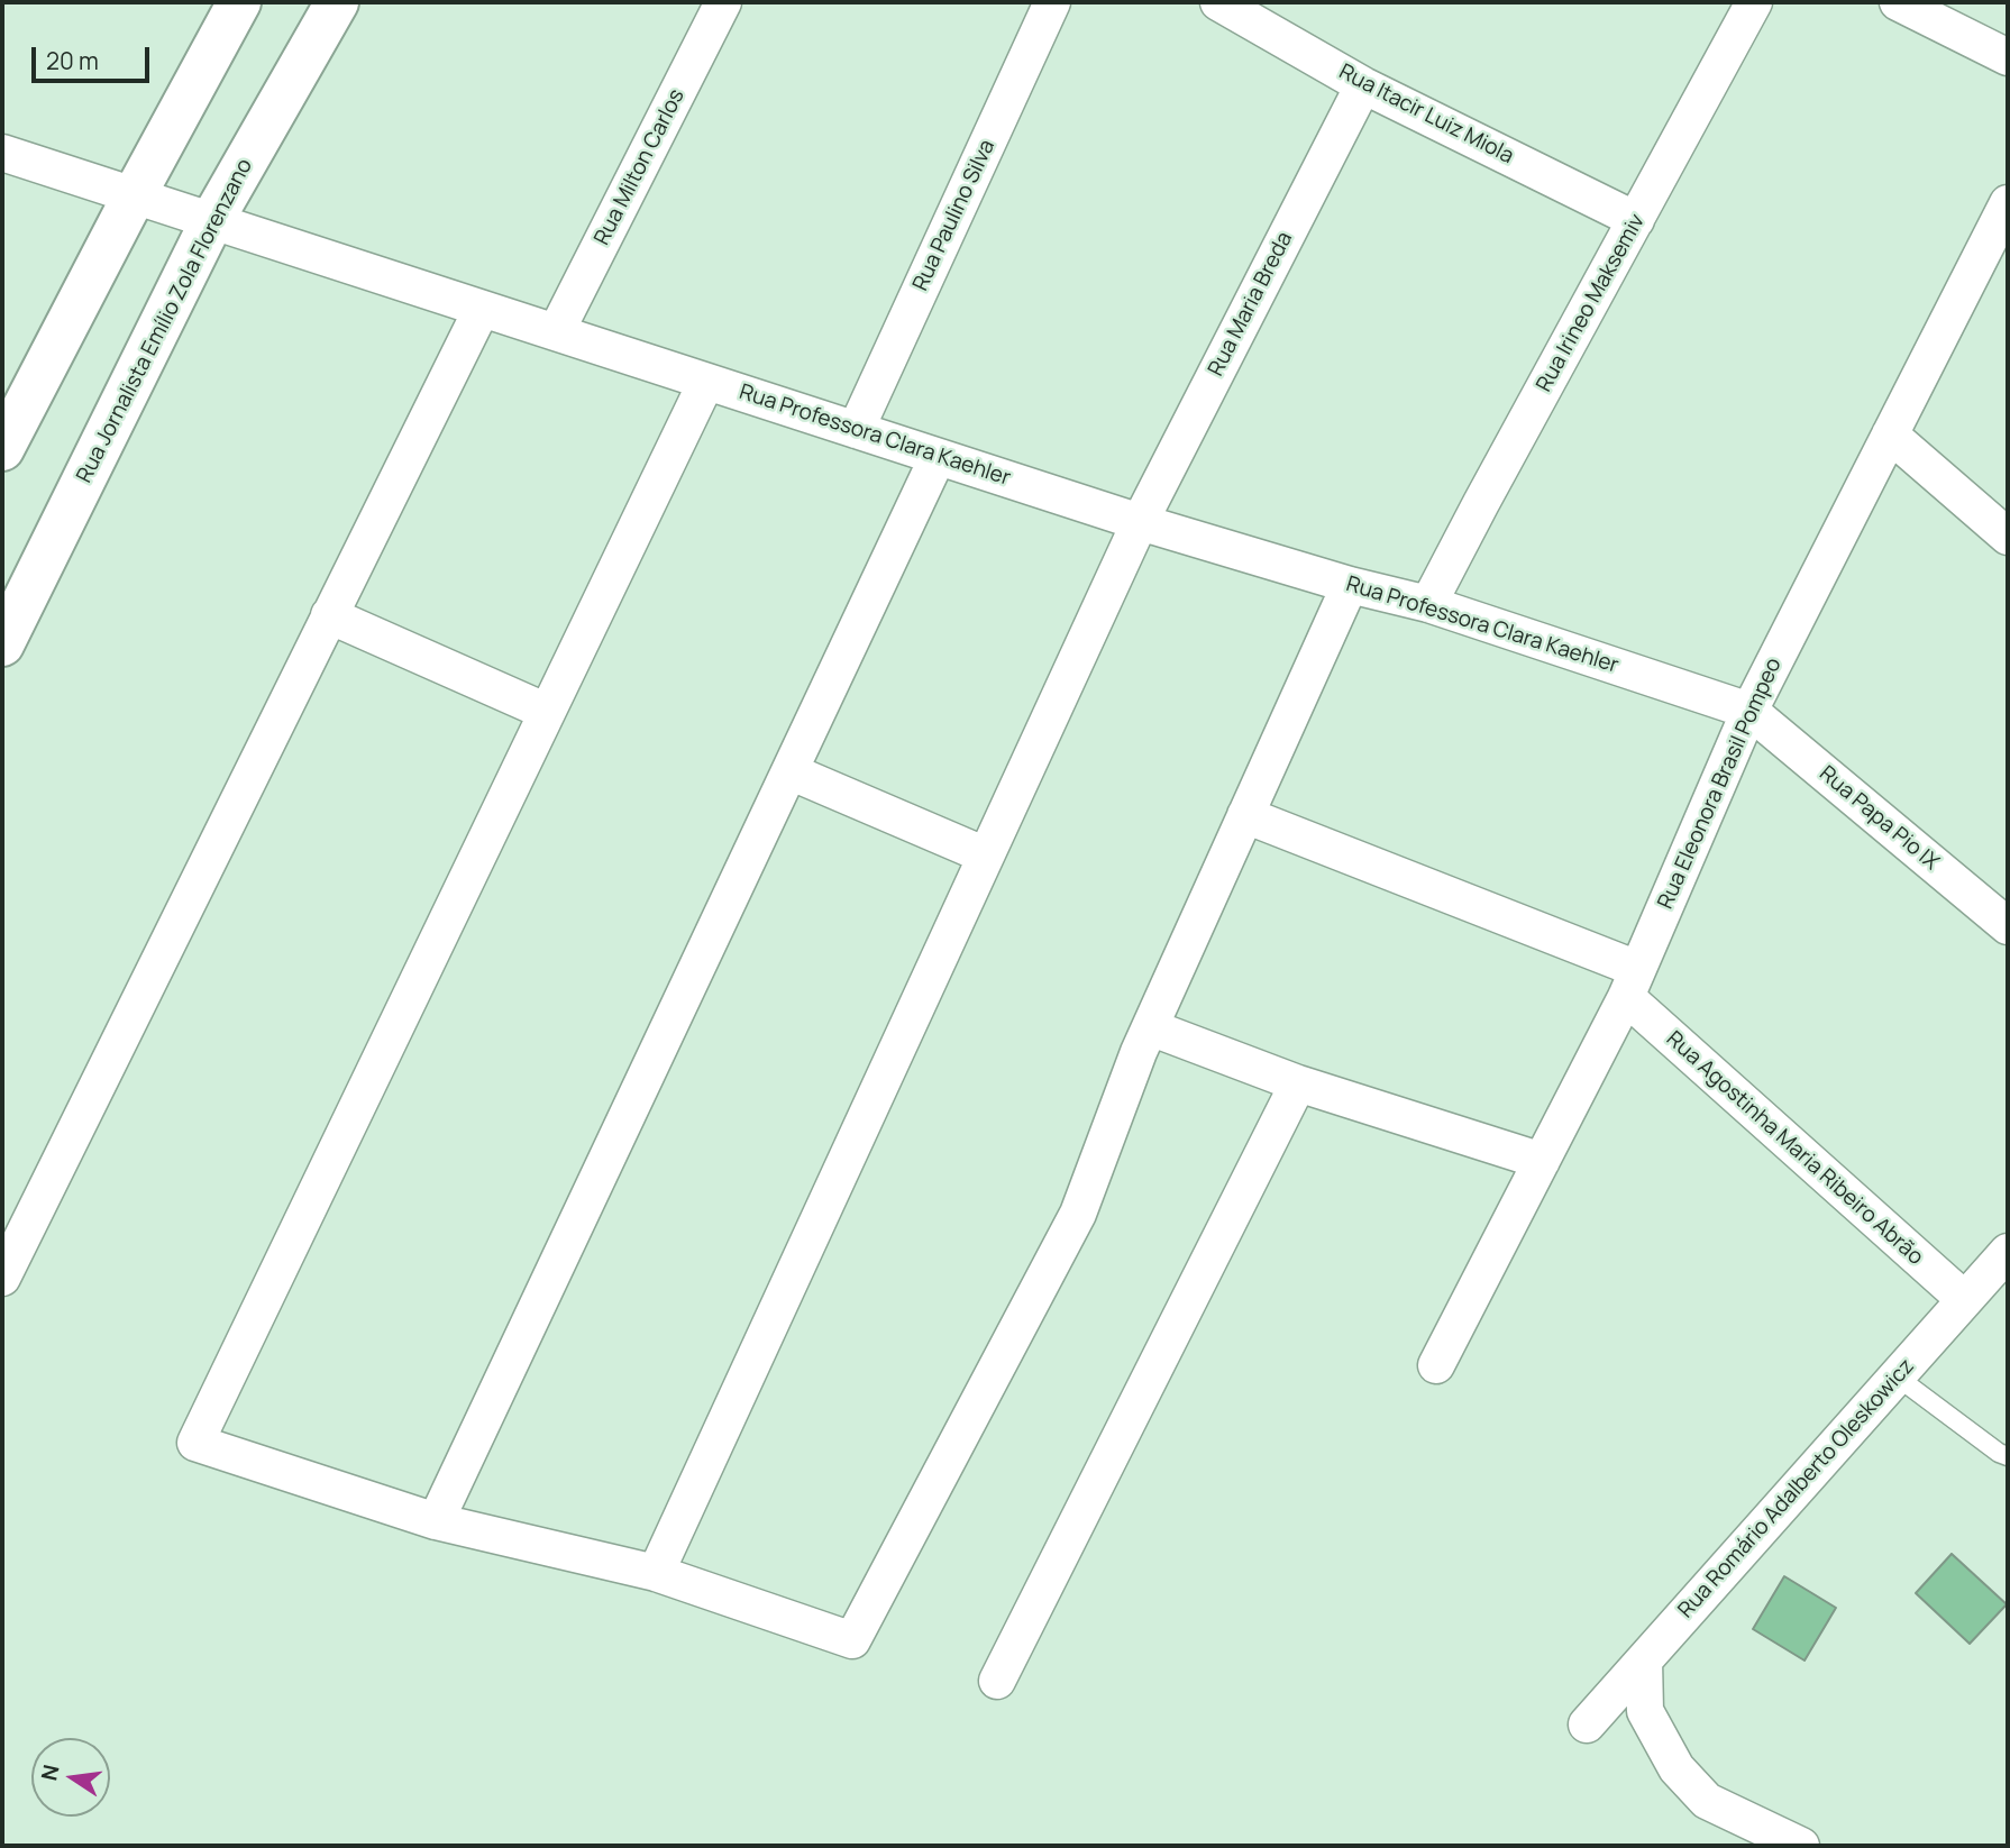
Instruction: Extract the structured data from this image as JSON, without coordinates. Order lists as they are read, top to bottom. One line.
{"streets":{"street":["Rua Itacir Luiz Miola","Rua Milton Carlos","Rua Paulino Silva","Rua Irineo Maksemiv","Rua Maria Breda","Rua Jornalista Emílio Zola Florenzano","Rua Professora Clara Kaehler","Rua Eleonora Brasil Pompeo","Rua Papa Pio IX","Rua Agostinha Maria Ribeiro Abrão","Rua Romário Adalberto Oleskowicz"]},"crossings":[["Rua Itacir Luiz Miola","Rua Irineo Maksemiv"],["Rua Itacir Luiz Miola","Rua Maria Breda"],["Rua Milton Carlos","Rua Professora Clara Kaehler"],["Rua Paulino Silva","Rua Professora Clara Kaehler"],["Rua Irineo Maksemiv","Rua Professora Clara Kaehler"],["Rua Maria Breda","Rua Professora Clara Kaehler"],["Rua Jornalista Emílio Zola Florenzano","Rua Professora Clara Kaehler"],["Rua Professora Clara Kaehler","Rua Eleonora Brasil Pompeo"],["Rua Professora Clara Kaehler","Rua Papa Pio IX"],["Rua Eleonora Brasil Pompeo","Rua Papa Pio IX"],["Rua Eleonora Brasil Pompeo","Rua Agostinha Maria Ribeiro Abrão"],["Rua Agostinha Maria Ribeiro Abrão","Rua Romário Adalberto Oleskowicz"]],"scale_bar":"20 m","north":"left"}
